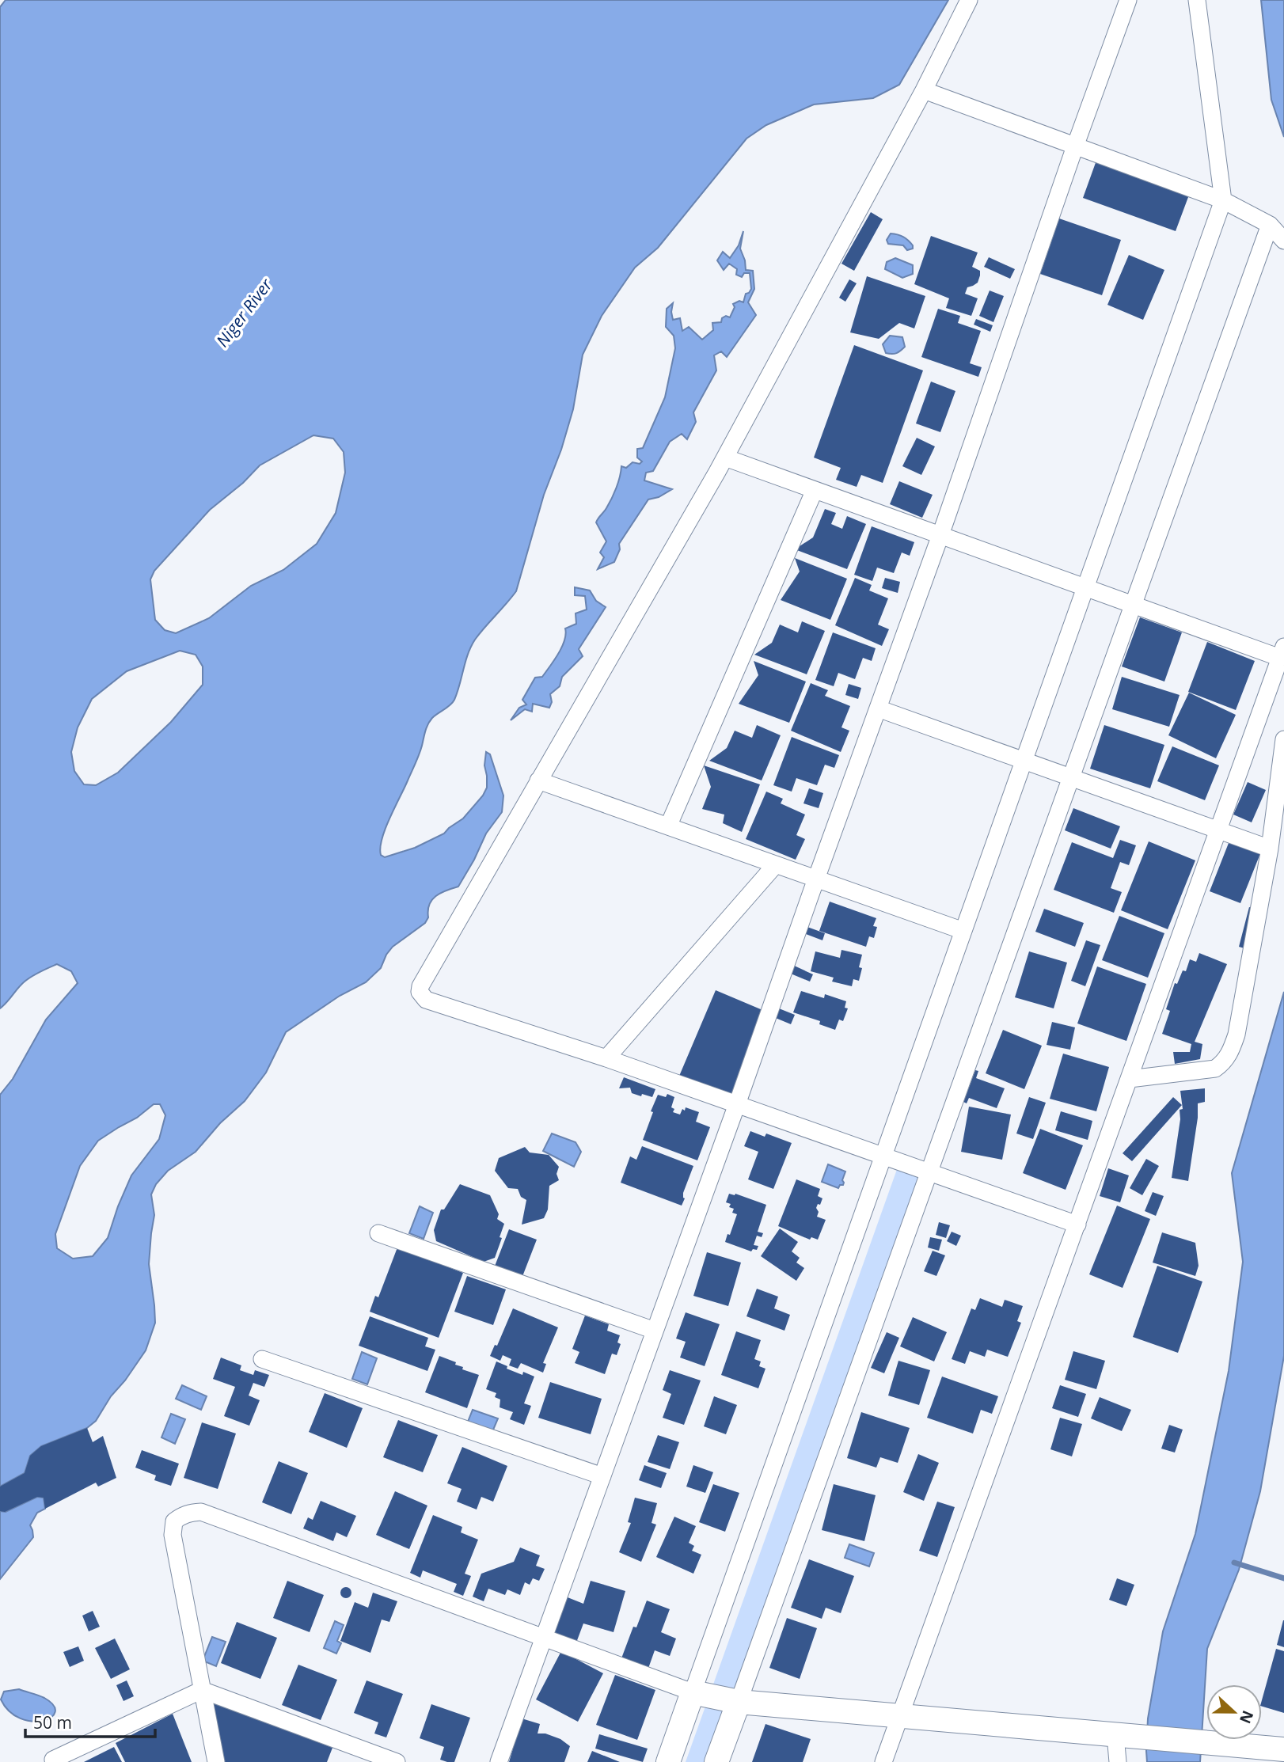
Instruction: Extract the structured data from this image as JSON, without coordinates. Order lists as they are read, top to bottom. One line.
{"water":["Niger River"],"scale_bar":"50 m","north":"right"}
